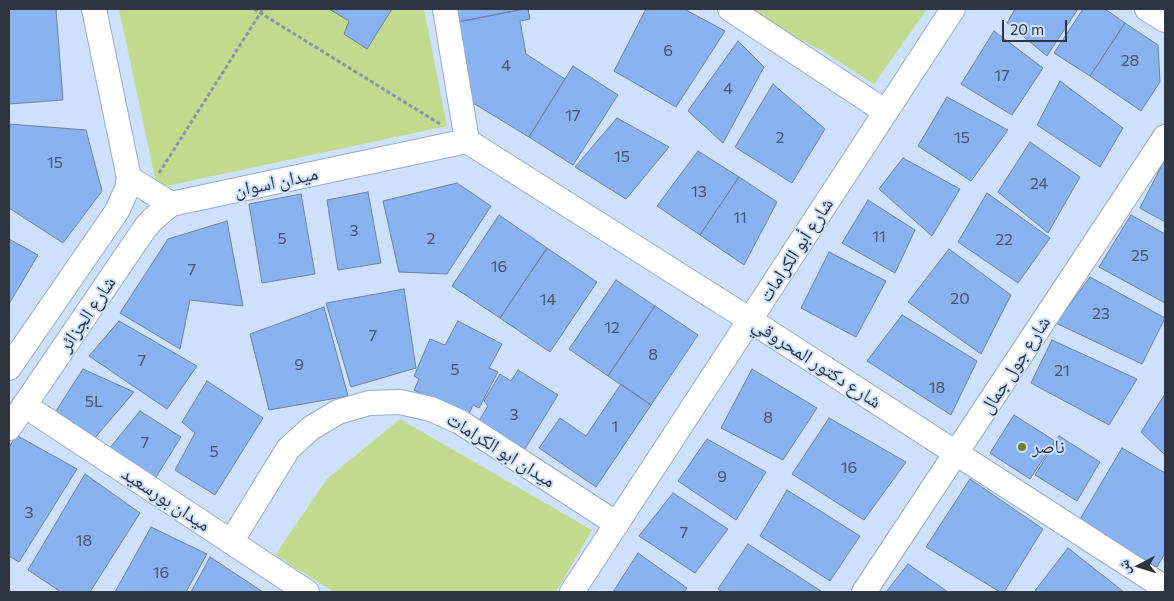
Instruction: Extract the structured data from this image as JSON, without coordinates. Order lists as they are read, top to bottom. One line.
{"streets":{"street":["ميدان اسوان","شارع أبو الكرامات","شارع الجزائر","شارع دكتور المحروقي","شارع جول جمال","ميدان ابو الكرامات","ميدان بورسعيد"]},"crossings":[["ميدان اسوان","شارع الجزائر"],["ميدان اسوان","شارع دكتور المحروقي"],["شارع أبو الكرامات","شارع دكتور المحروقي"],["شارع أبو الكرامات","ميدان ابو الكرامات"],["شارع الجزائر","ميدان بورسعيد"],["شارع دكتور المحروقي","شارع جول جمال"],["ميدان ابو الكرامات","ميدان بورسعيد"]],"places":["ناصر"],"house_numbers":["6","28","4","17","4","17","2","15","15","15","24","13","11","3","11","5","2","22","25","16","7","20","14","23","12","7","8","7","9","5","21","18","5L","3","8","1","7","5","16","9","3","7","18","16"],"scale_bar":"20 m","north":"left"}
